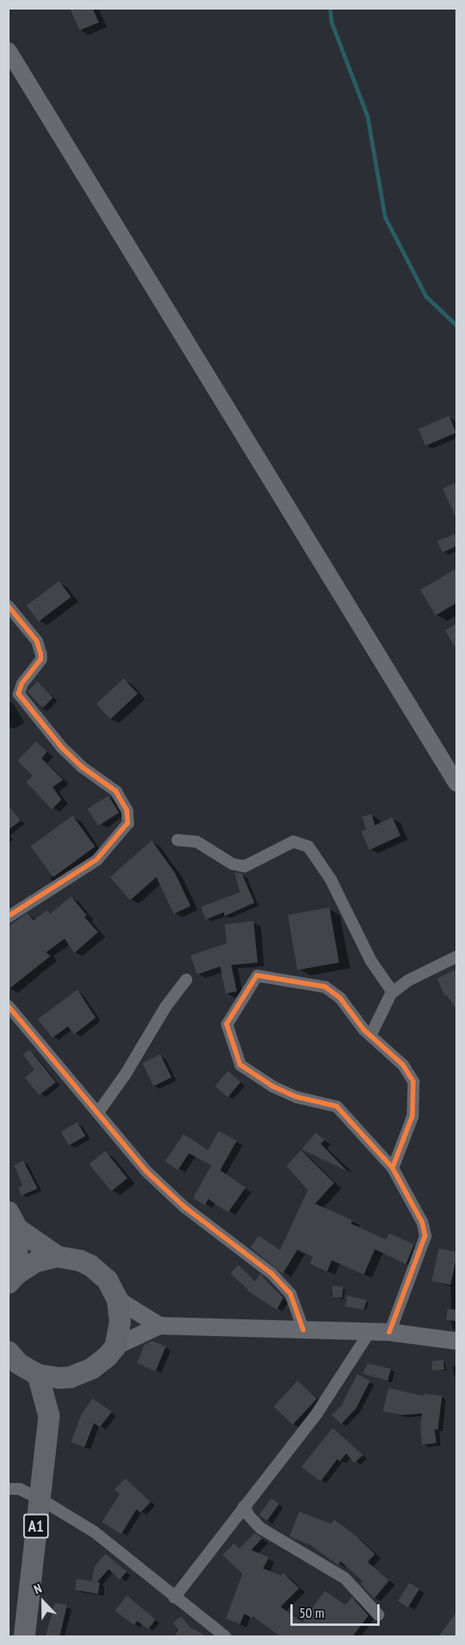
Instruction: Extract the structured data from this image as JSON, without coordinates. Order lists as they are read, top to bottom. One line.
{"streets":{"highway":["A1"]},"scale_bar":"50 m","north":"top"}
